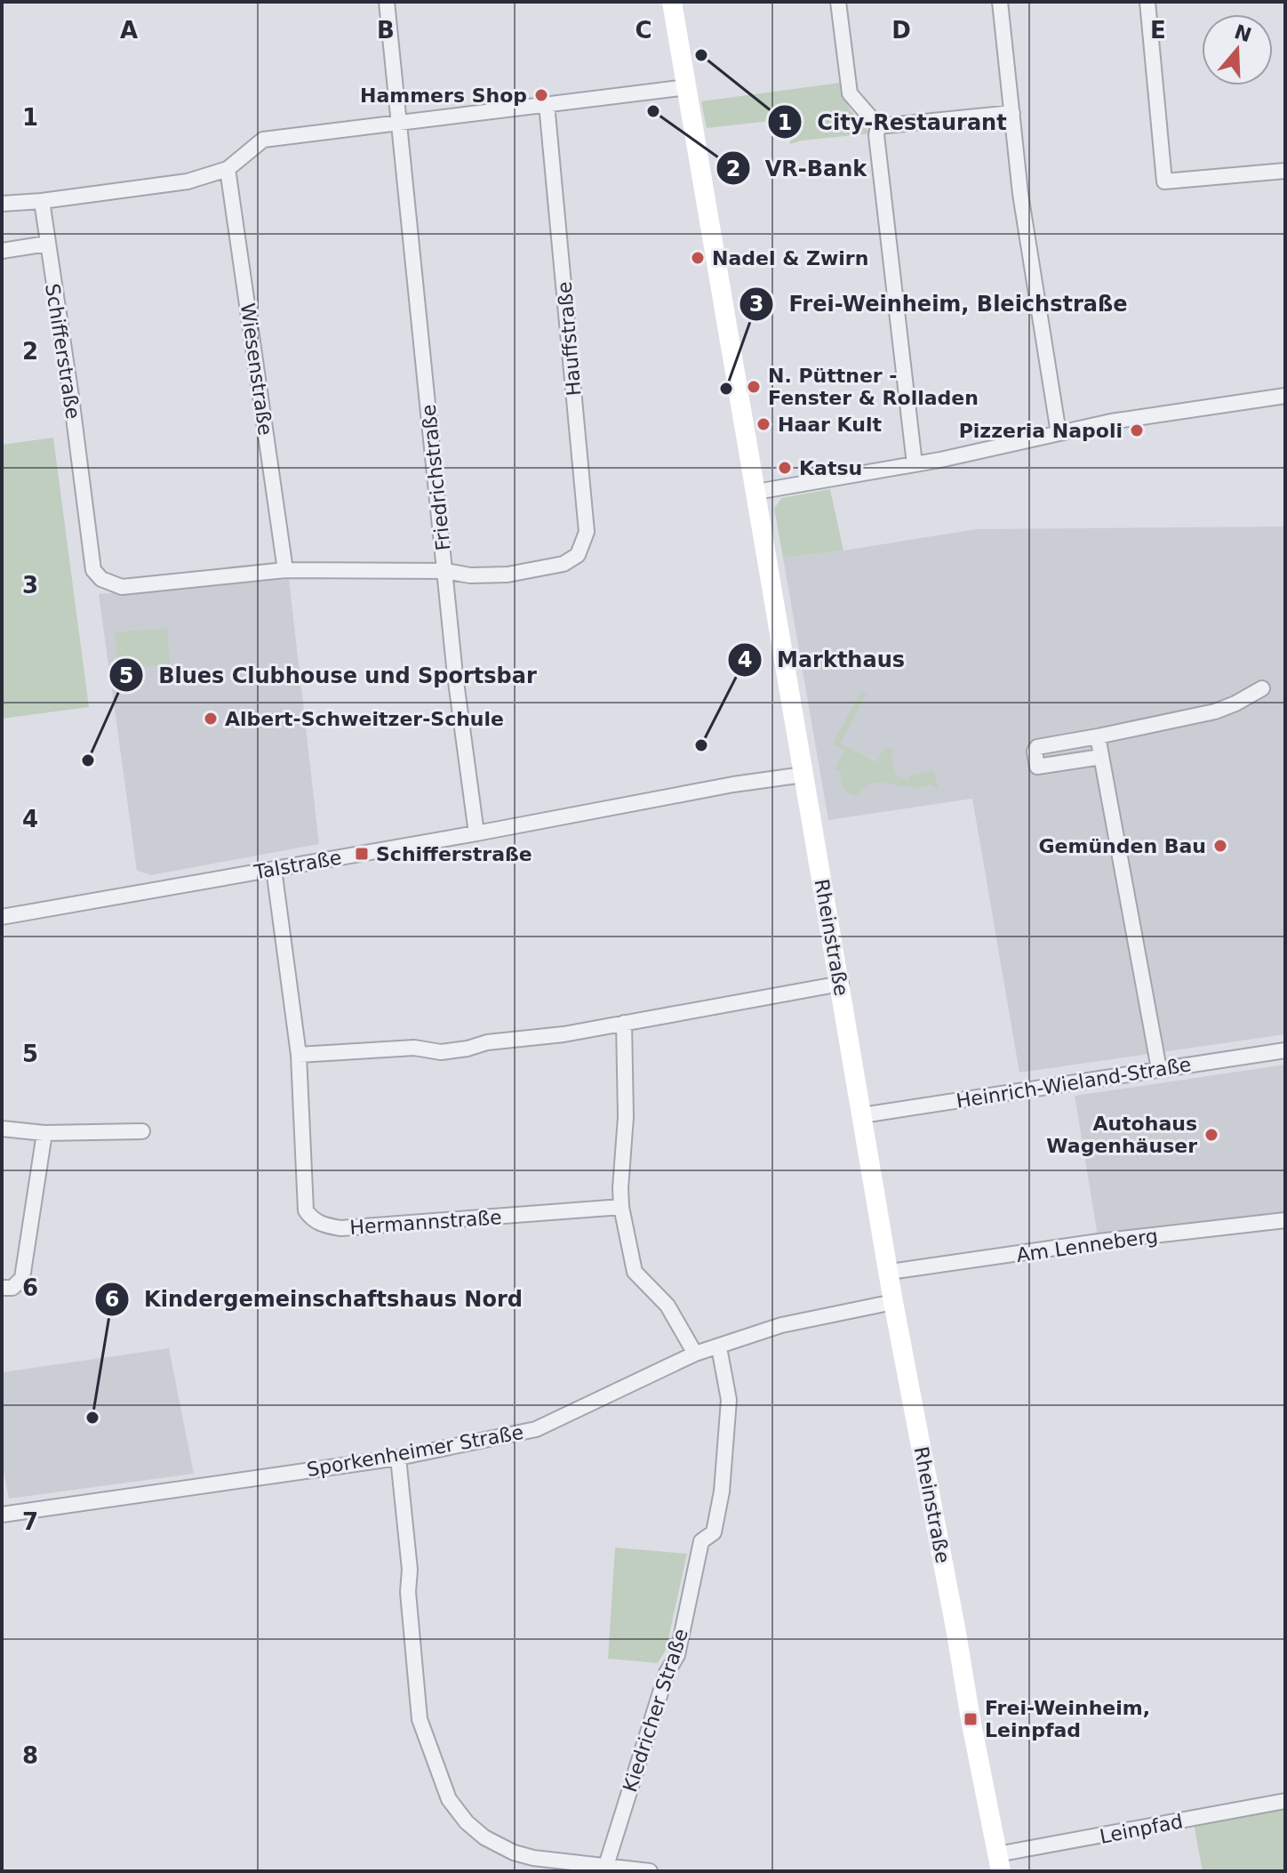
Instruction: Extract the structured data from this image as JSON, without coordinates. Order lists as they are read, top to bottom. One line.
{"streets":{"street":["Hauffstraße","Schifferstraße","Wiesenstraße","Friedrichstraße","Talstraße","Rheinstraße","Heinrich-Wieland-Straße","Hermannstraße","Am Lenneberg","Sporkenheimer Straße","Kiedricher Straße","Leinpfad"]},"crossings":[["Hauffstraße","Schifferstraße"],["Schifferstraße","Wiesenstraße"],["Schifferstraße","Friedrichstraße"],["Friedrichstraße","Talstraße"],["Talstraße","Rheinstraße"],["Talstraße","Hermannstraße"],["Rheinstraße","Heinrich-Wieland-Straße"],["Rheinstraße","Am Lenneberg"],["Rheinstraße","Sporkenheimer Straße"],["Rheinstraße","Leinpfad"],["Sporkenheimer Straße","Kiedricher Straße"]],"places":{"other":["City-Restaurant","Hammers Shop","VR-Bank","Nadel & Zwirn","N. Püttner - Fenster & Rolladen","Frei-Weinheim, Bleichstraße","Haar Kult","Pizzeria Napoli","Katsu","Albert-Schweitzer-Schule","Markthaus","Blues Clubhouse und Sportsbar","Gemünden Bau","Autohaus Wagenhäuser","Kindergemeinschaftshaus Nord"],"transit":["Schifferstraße","Frei-Weinheim, Leinpfad"]},"north":"top","grid":{"columns":["A","B","C","D","E"],"rows":["1","2","3","4","5","6","7","8"]}}
